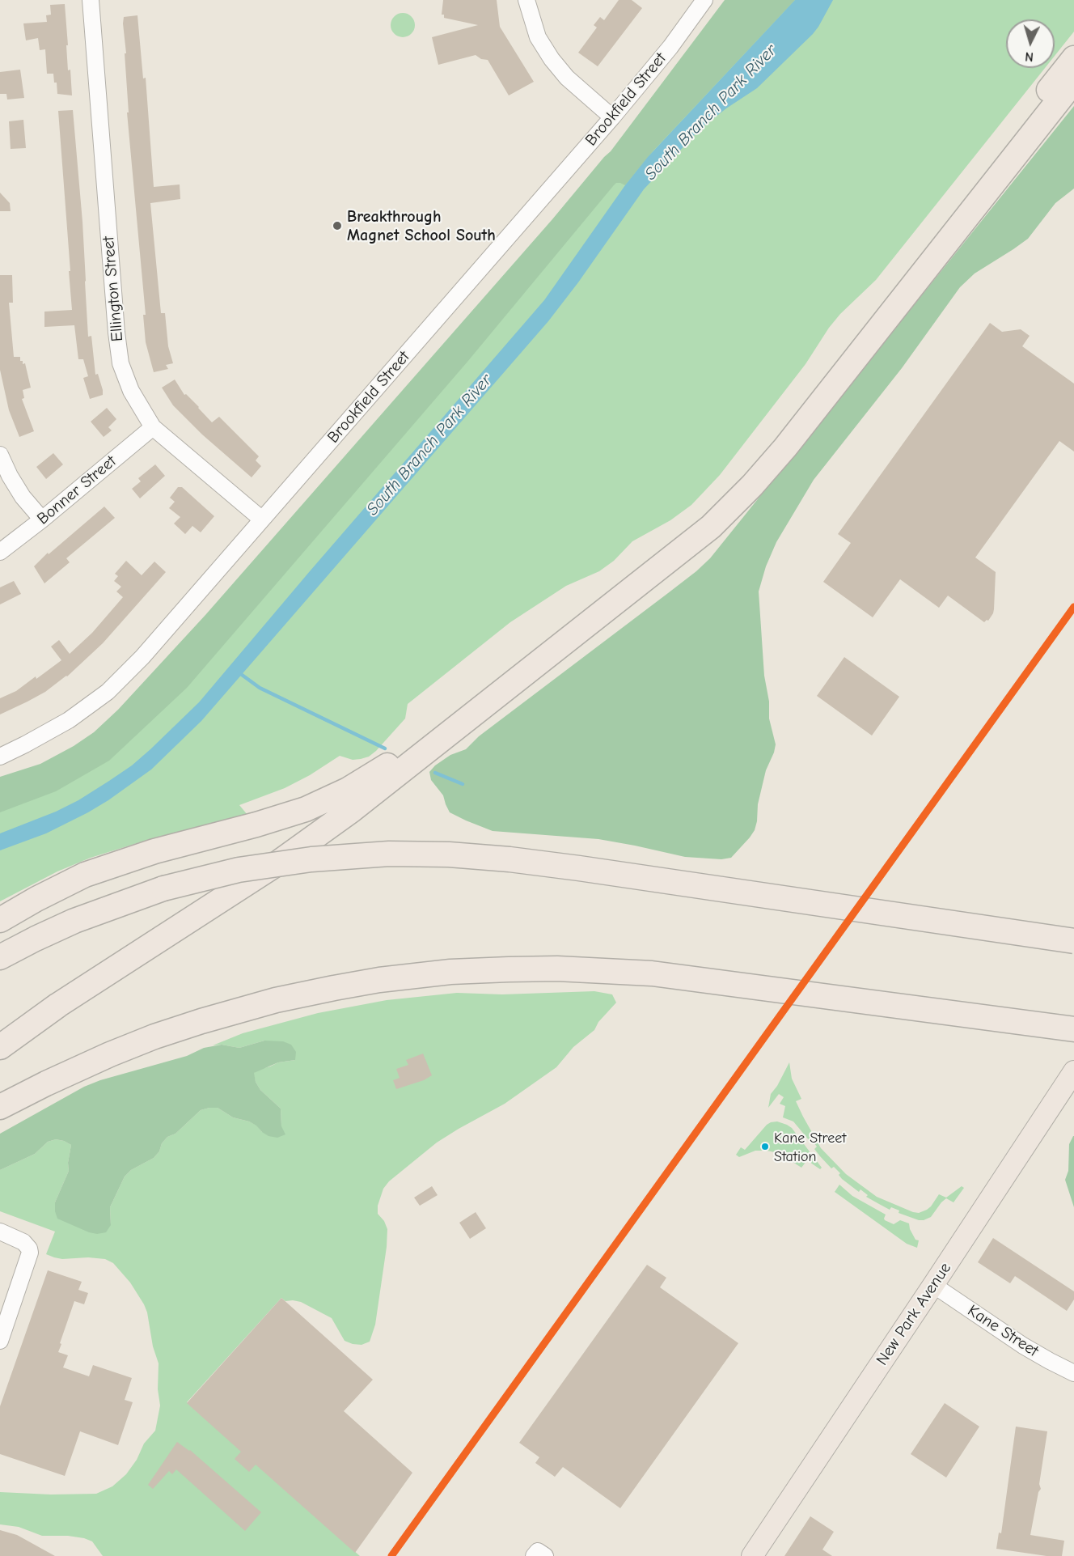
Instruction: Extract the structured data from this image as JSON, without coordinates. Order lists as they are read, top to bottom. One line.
{"streets":{"main road":["New Park Avenue"],"street":["Brookfield Street","Ellington Street","Bonner Street","Kane Street"]},"crossings":[["Brookfield Street","Ellington Street"],["Ellington Street","Bonner Street"],["New Park Avenue","Kane Street"]],"water":["South Branch Park River"],"places":["Breakthrough Magnet School South","Kane Street Station"],"north":"bottom"}
